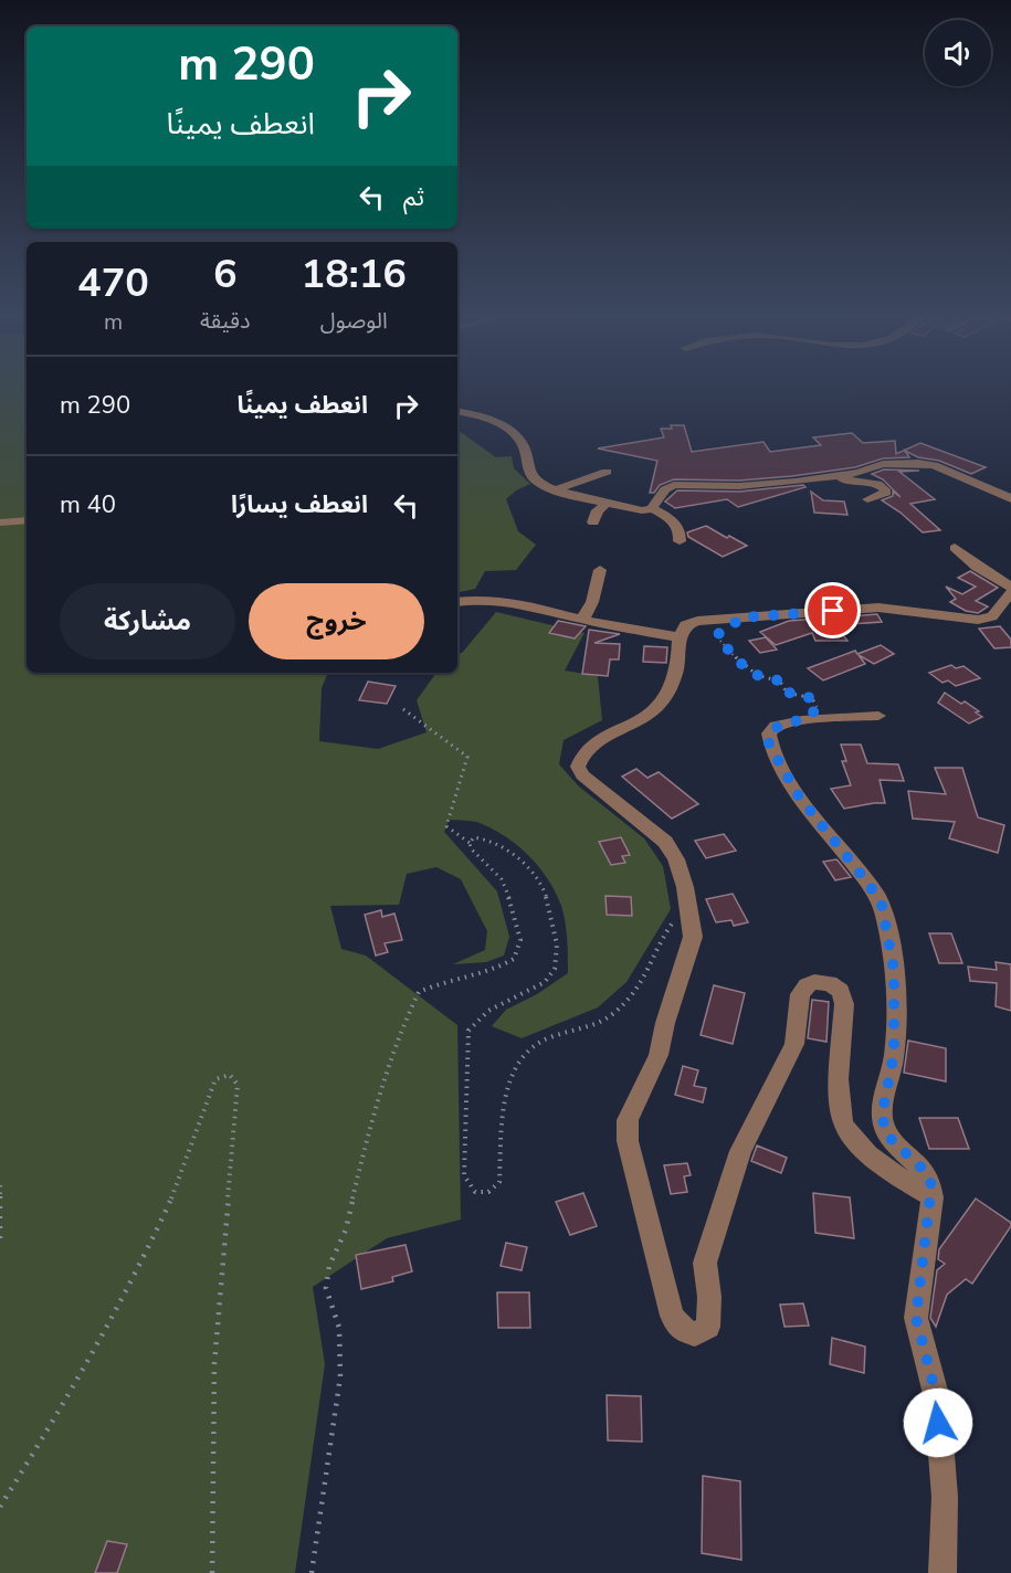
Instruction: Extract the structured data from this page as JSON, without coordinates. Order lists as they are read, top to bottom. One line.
{"page":{"turn":["290 m","انعطف يمينًا"],"then":"ثم","eta":["18:16","الوصول","6","دقيقة","470","m"],"list":[{"name":"انعطف يمينًا","value":"290 m"},{"name":"انعطف يسارًا","value":"40 m"}],"buttons":["خروج","مشاركة"]}}
